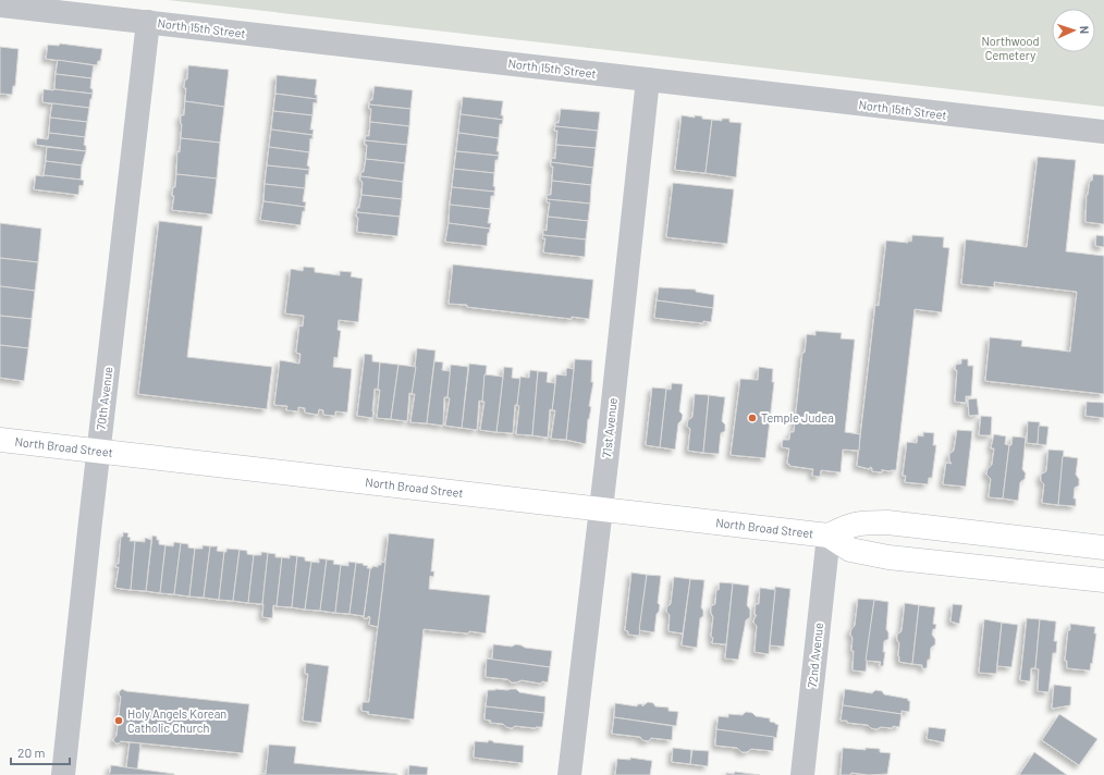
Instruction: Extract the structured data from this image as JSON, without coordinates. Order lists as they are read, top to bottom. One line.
{"streets":{"main road":["North Broad Street"],"street":["North 15th Street","70th Avenue","71st Avenue","72nd Avenue"]},"crossings":[["North 15th Street","70th Avenue"],["North 15th Street","71st Avenue"],["70th Avenue","North Broad Street"],["71st Avenue","North Broad Street"],["North Broad Street","72nd Avenue"]],"parks":["Northwood Cemetery"],"places":["Temple Judea","Holy Angels Korean Catholic Church"],"scale_bar":"20 m","north":"right"}
